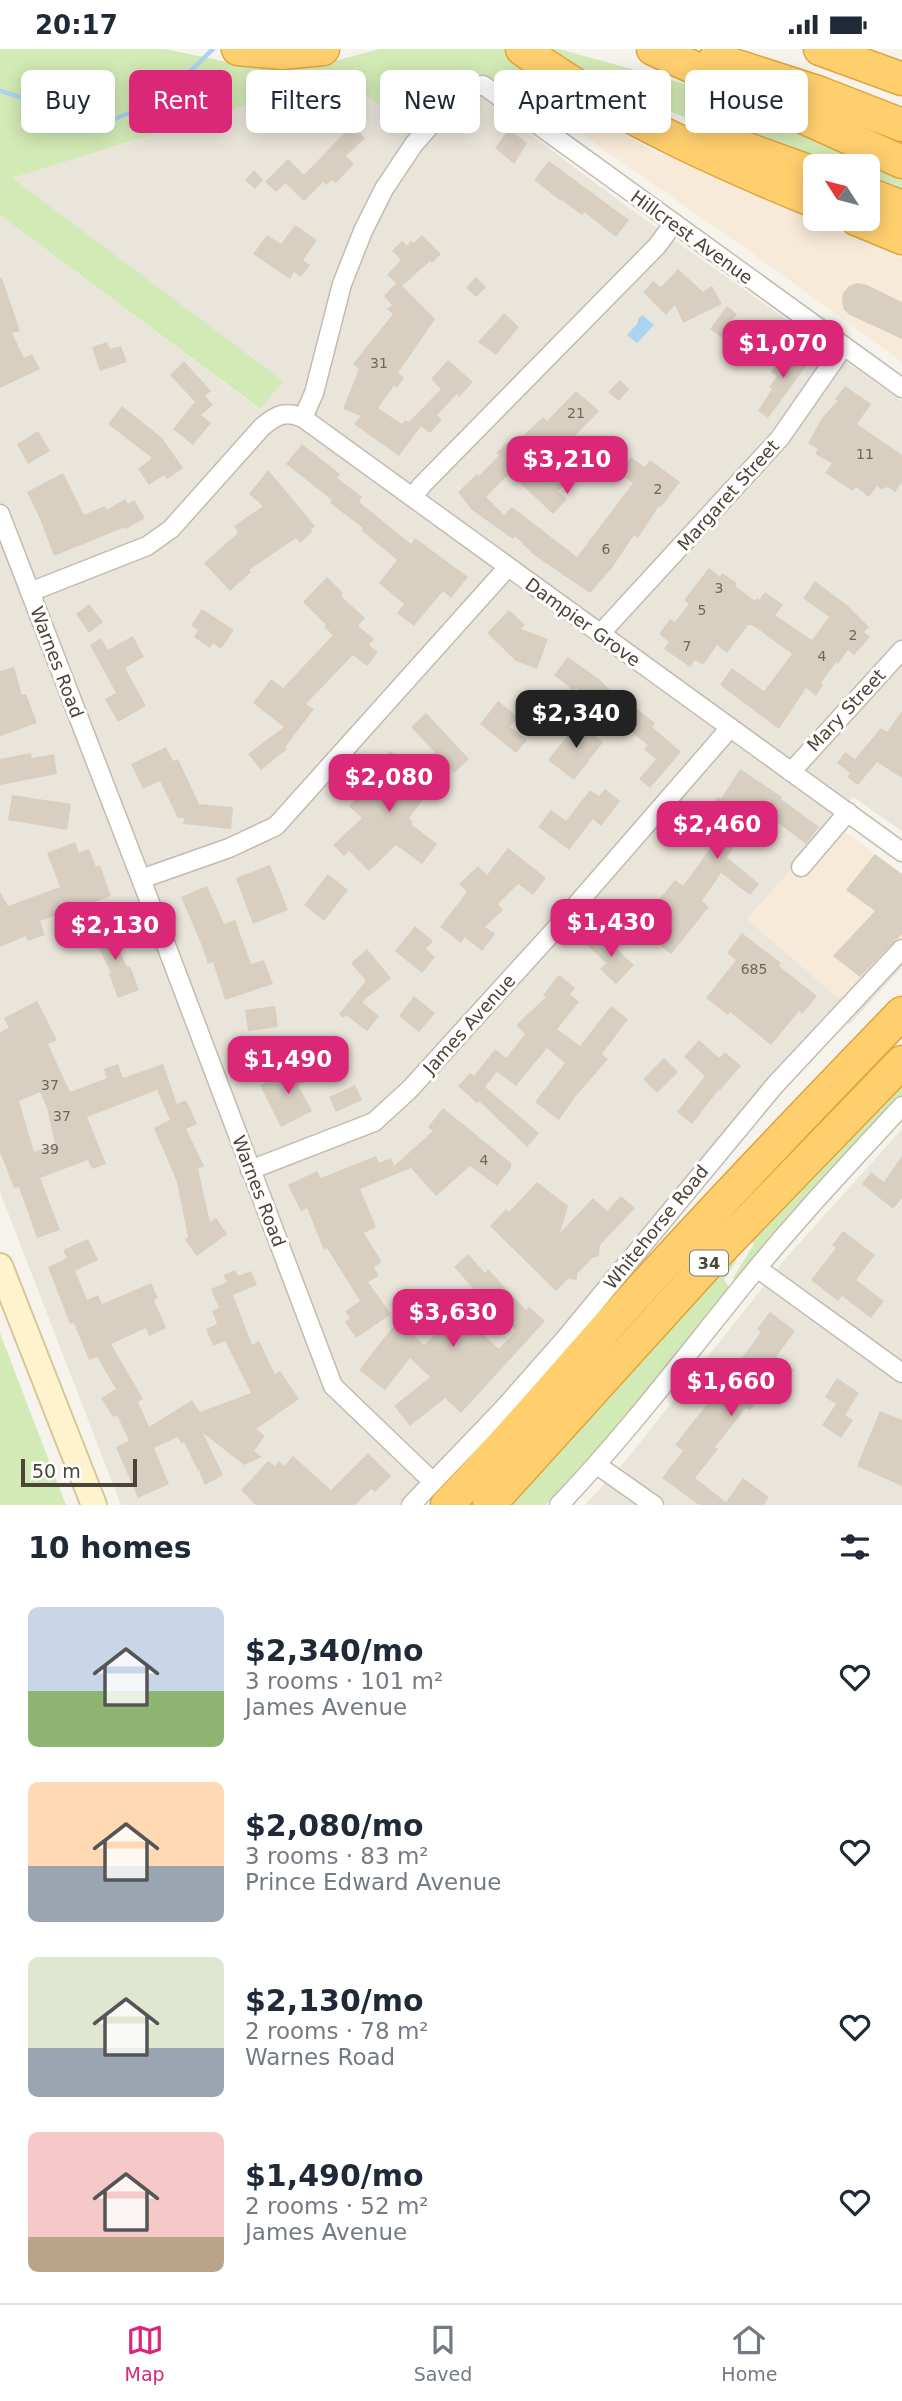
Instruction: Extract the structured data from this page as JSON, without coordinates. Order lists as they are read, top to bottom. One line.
{"streets":{"highway":["Whitehorse Road","34"],"street":["Hillcrest Avenue","Margaret Street","Dampier Grove","Warnes Road","Mary Street","James Avenue"]},"crossings":[["Hillcrest Avenue","Margaret Street"],["Hillcrest Avenue","Dampier Grove"],["Margaret Street","Dampier Grove"],["Dampier Grove","Mary Street"],["Dampier Grove","James Avenue"],["Warnes Road","James Avenue"],["Warnes Road","Whitehorse Road"]],"house_numbers":["31","21","11","2","6","3","5","2","7","4","685","37","37","39","4"],"scale_bar":"50 m","north":"top left","page":{"status":"20:17","chip":["Buy","Rent","Filters","New","Apartment","House"],"price":["$1,070","$3,210","$2,340","$2,080","$2,460","$1,430","$2,130","$1,490","$3,630","$1,660"],"scale":"50 m","heading":"10 homes","list":[{"name":"$2,340/mo","note":"3 rooms · 101 m² · James Avenue"},{"name":"$2,080/mo","note":"3 rooms · 83 m² · Prince Edward Avenue"},{"name":"$2,130/mo","note":"2 rooms · 78 m² · Warnes Road"},{"name":"$1,490/mo","note":"2 rooms · 52 m² · James Avenue"}],"tabs":["Map","Saved","Home"]}}
